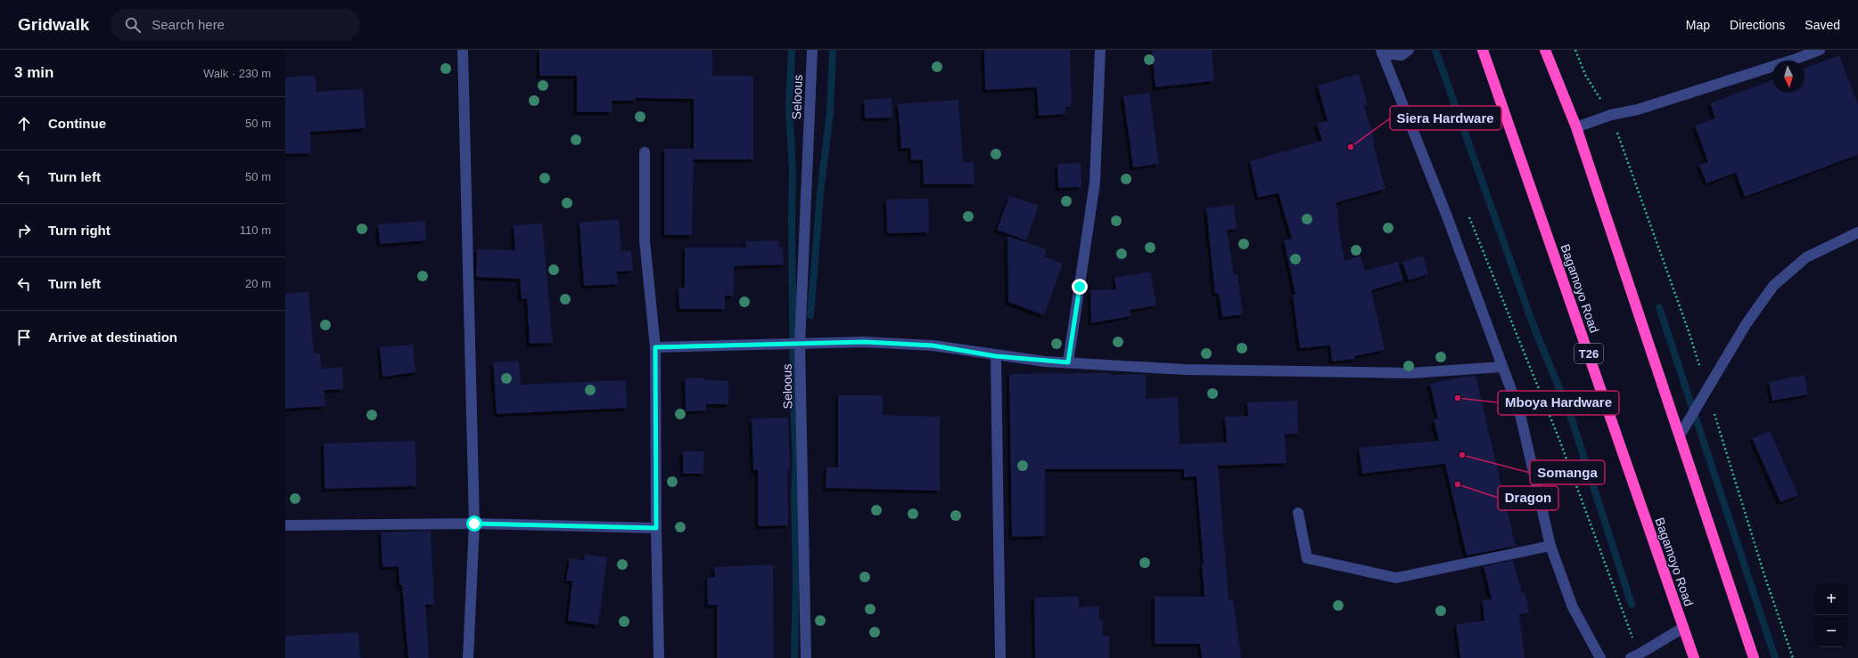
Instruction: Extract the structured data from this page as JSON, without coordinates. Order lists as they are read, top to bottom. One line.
{"streets":{"highway":["Bagamoyo Road","T26"],"street":["Seloous"]},"places":["Siera Hardware","Mboya Hardware","Somanga","Dragon"],"north":"bottom","page":{"header":"Gridwalk","search":"Search here","nav":["Map","Directions","Saved"],"heading":["3 min","Walk · 230 m"],"list":[["Continue","50 m"],["Turn left","50 m"],["Turn right","110 m"],["Turn left","20 m"],"Arrive at destination"],"map_buttons":["+","−"]}}
